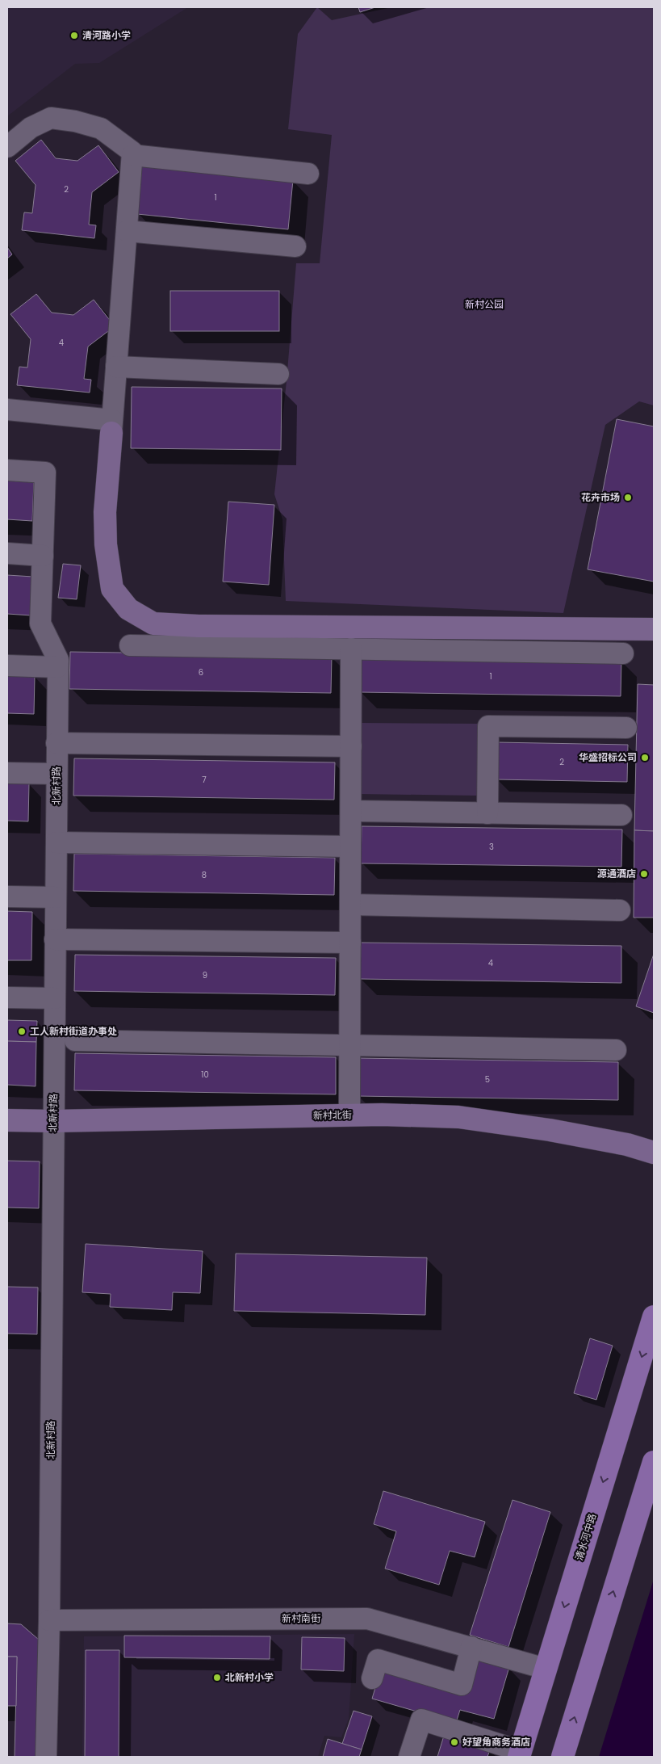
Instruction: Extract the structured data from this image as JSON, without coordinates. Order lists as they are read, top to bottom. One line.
{"streets":{"main road":["清水河中路"],"street":["北新村路","新村北街","新村南街"]},"crossings":[["北新村路","新村北街"],["北新村路","新村南街"],["清水河中路","新村南街"]],"parks":["新村公园"],"places":["清河路小学","花卉市场","华盛招标公司","源通酒店","工人新村街道办事处","北新村小学","好望角商务酒店"],"house_numbers":["2","1","4","6","1","2","7","3","8","4","9","10","5"]}
